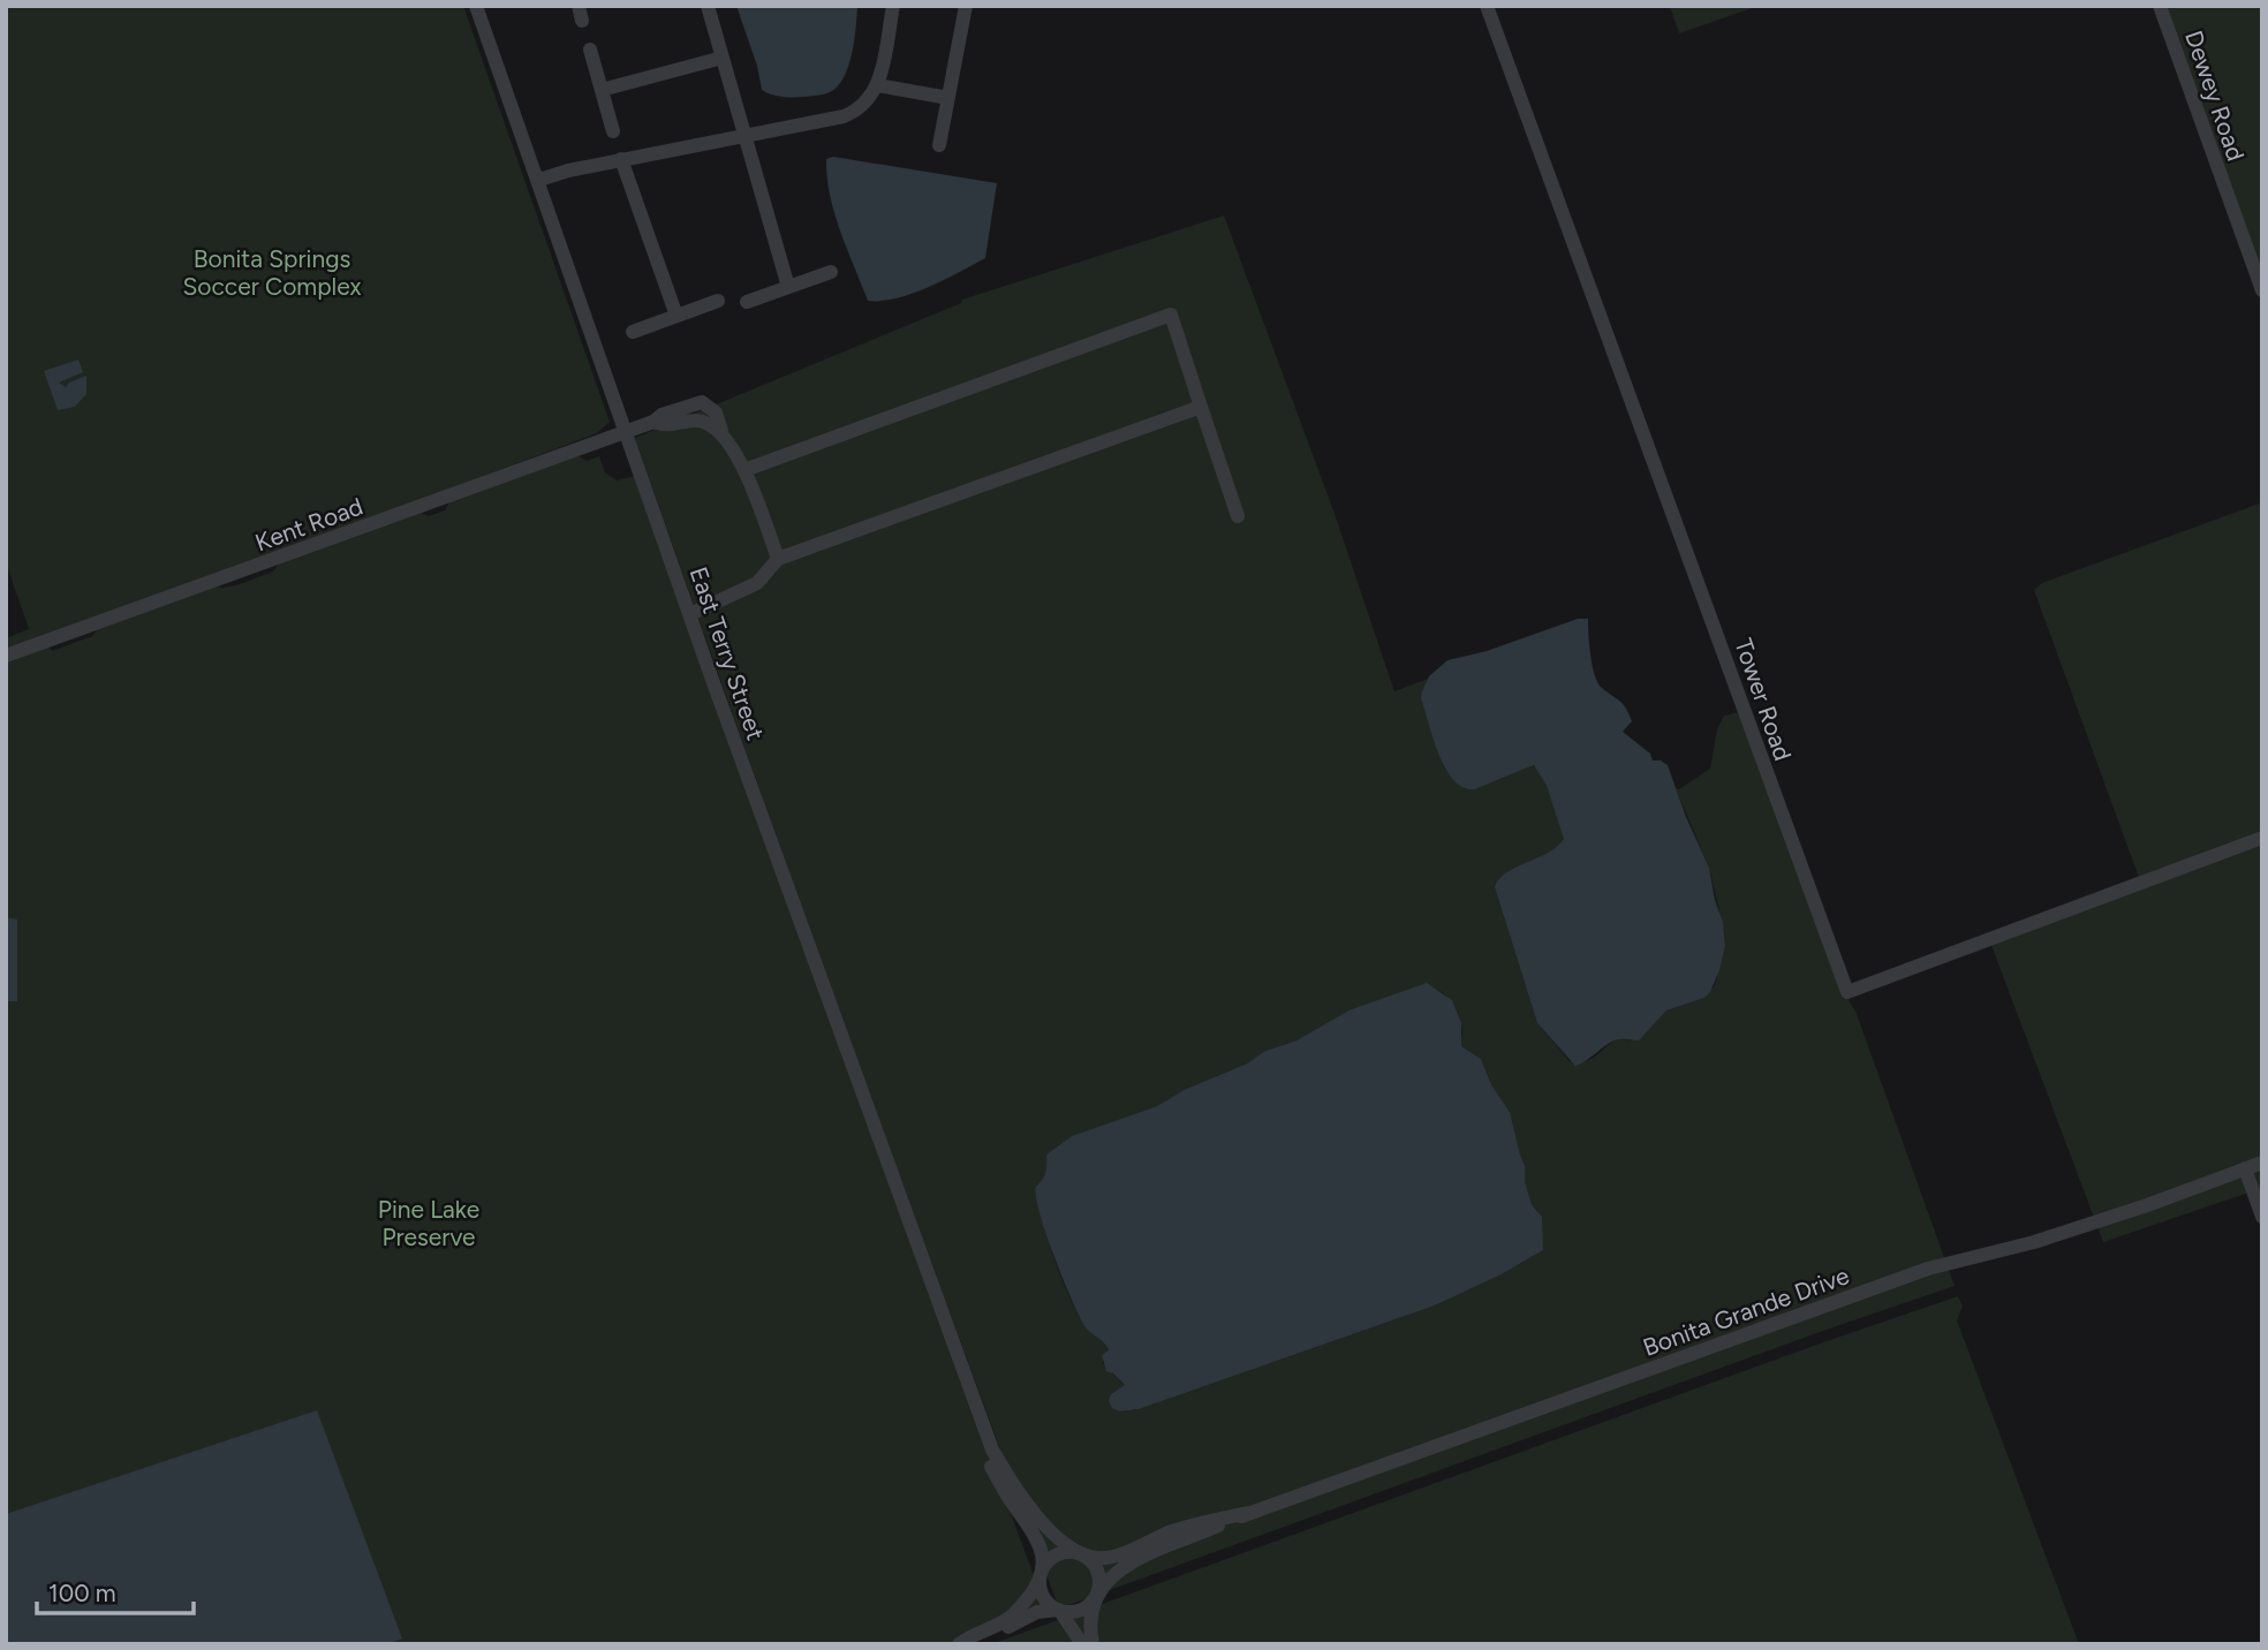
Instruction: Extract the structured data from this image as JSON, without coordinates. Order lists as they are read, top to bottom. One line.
{"streets":{"street":["Dewey Road","Kent Road","East Terry Street","Tower Road","Bonita Grande Drive"]},"crossings":[["Kent Road","East Terry Street"],["East Terry Street","Bonita Grande Drive"]],"parks":["Bonita Springs Soccer Complex","Pine Lake Preserve"],"scale_bar":"100 m"}
